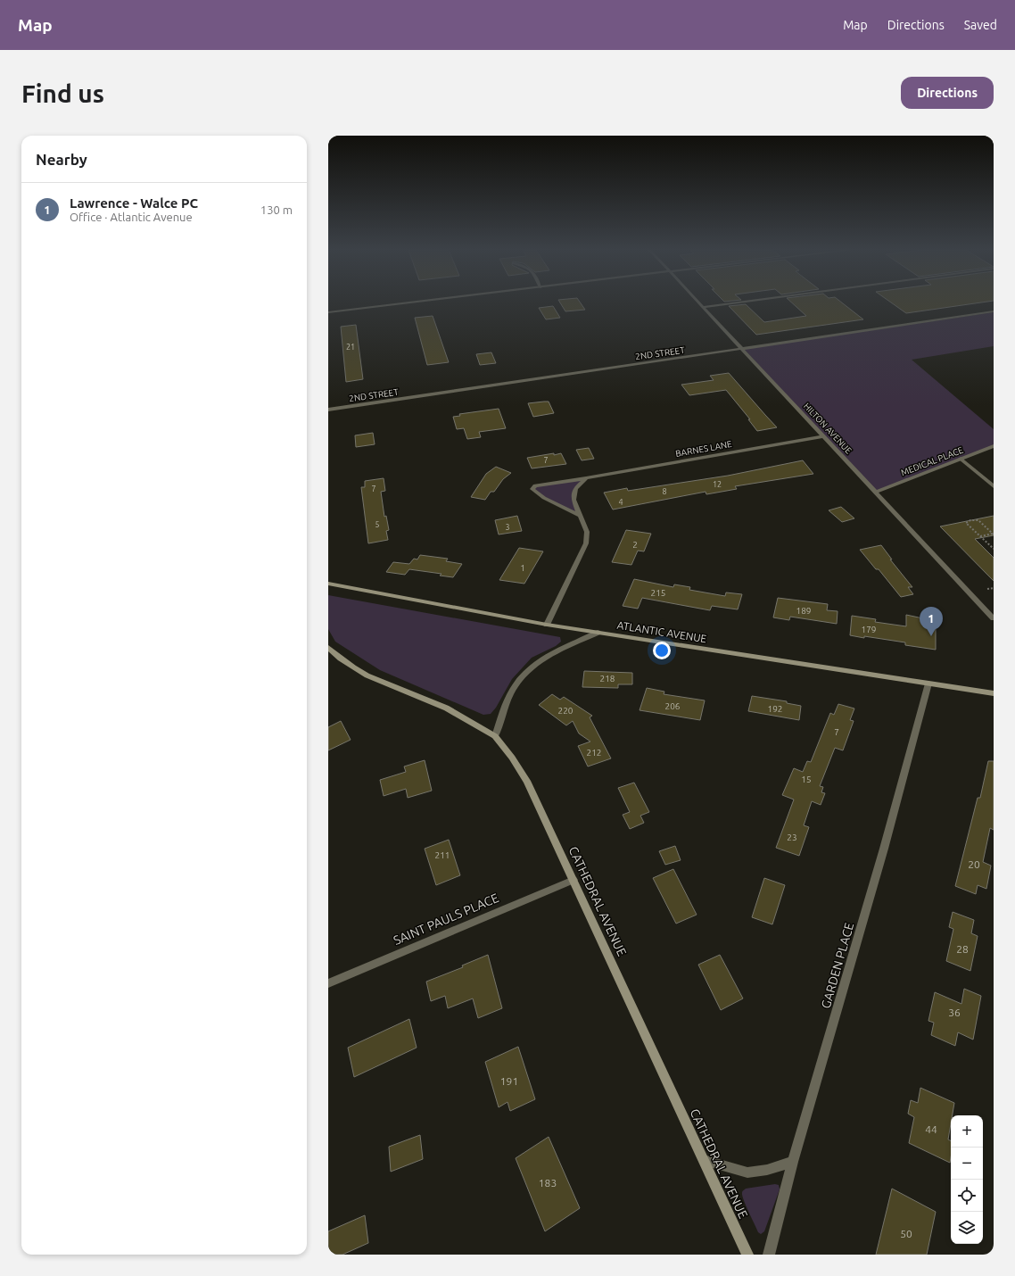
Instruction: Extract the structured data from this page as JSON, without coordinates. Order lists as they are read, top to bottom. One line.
{"streets":{"street":["2ND STREET","HILTON AVENUE","BARNES LANE","MEDICAL PLACE","ATLANTIC AVENUE","CATHEDRAL AVENUE","SAINT PAULS PLACE","GARDEN PLACE"]},"crossings":[["2ND STREET","HILTON AVENUE"],["HILTON AVENUE","BARNES LANE"],["HILTON AVENUE","MEDICAL PLACE"],["ATLANTIC AVENUE","GARDEN PLACE"],["CATHEDRAL AVENUE","SAINT PAULS PLACE"]],"house_numbers":["21","7","12","7","8","4","5","3","2","1","215","189","179","218","206","192","220","7","212","15","23","211","20","28","36","191","44","183","50"],"page":{"header":"Map","nav":["Map","Directions","Saved"],"buttons":"Directions","title":"Find us","heading":"Nearby","list":[{"mark":"1","name":"Lawrence - Walce PC","note":"Office · Atlantic Avenue","value":"130 m"}],"pins":"1","map_buttons":["+","−"]}}
